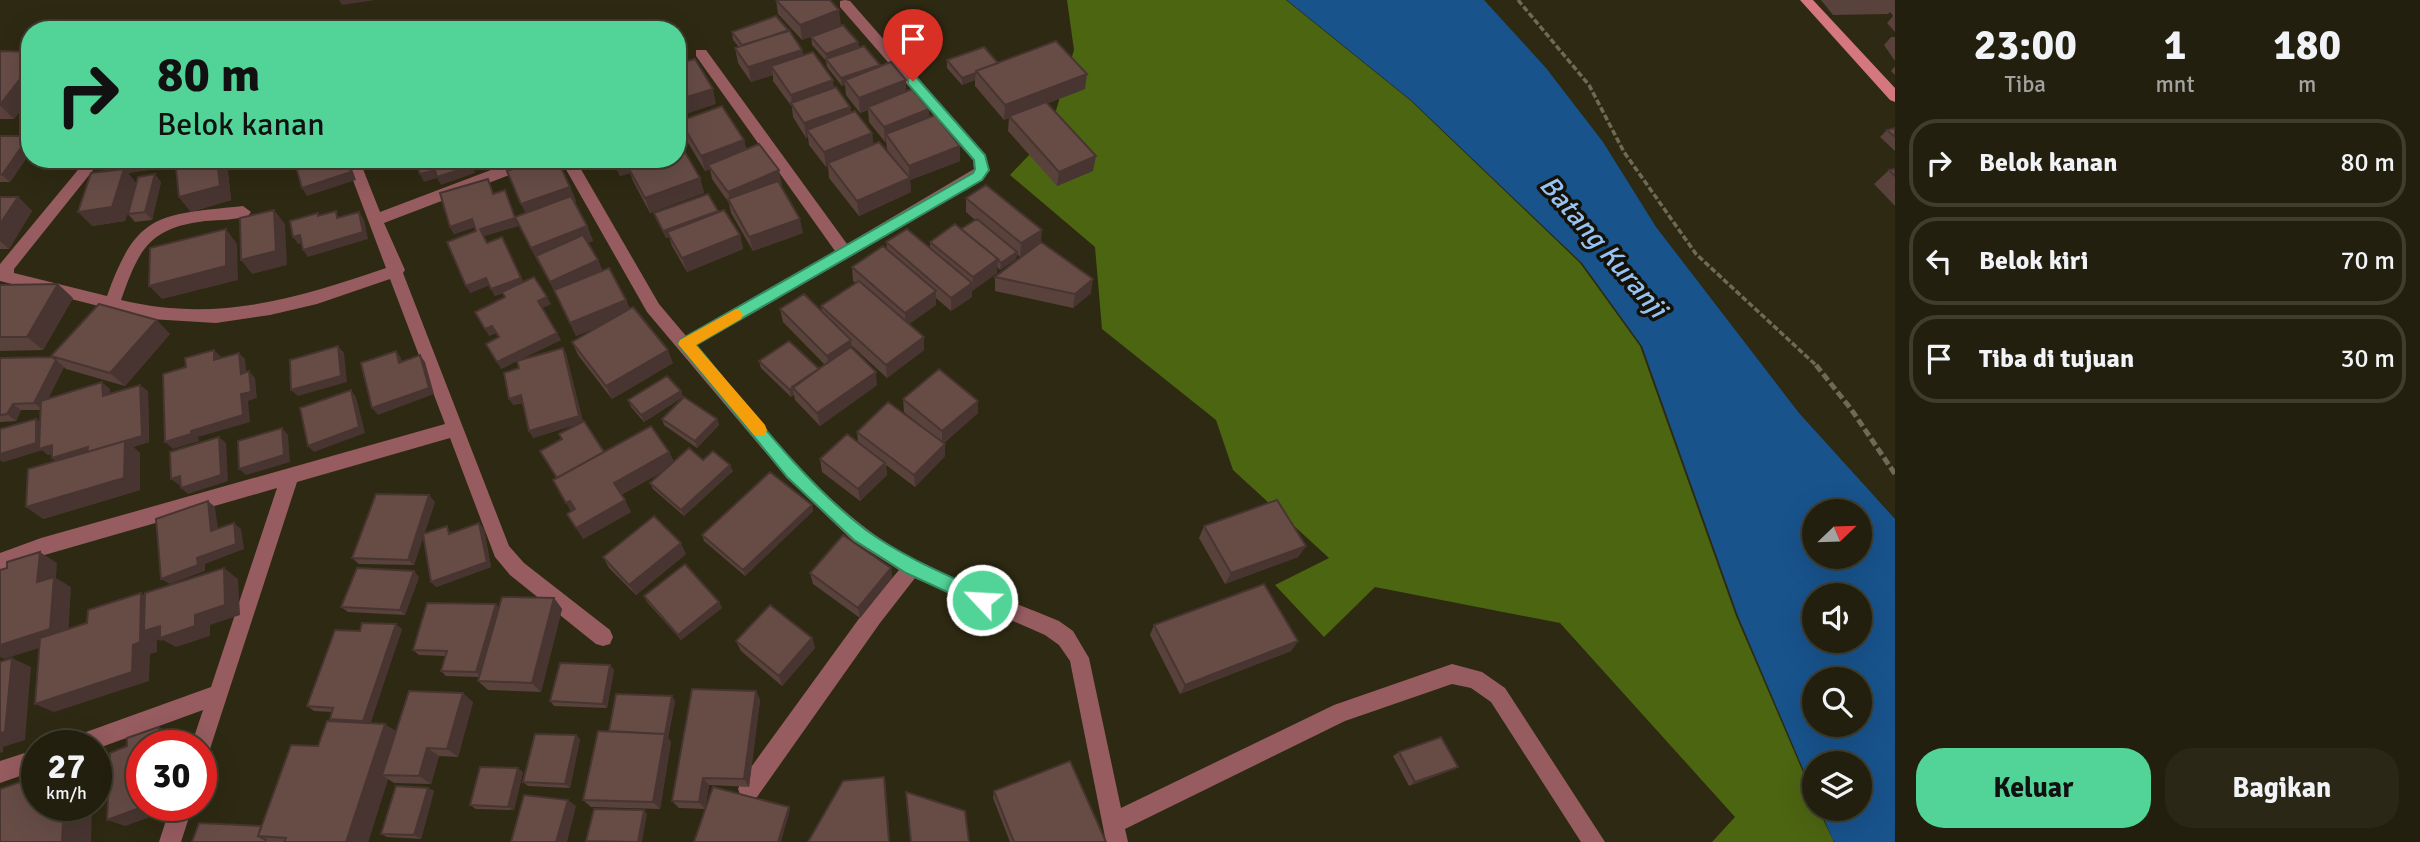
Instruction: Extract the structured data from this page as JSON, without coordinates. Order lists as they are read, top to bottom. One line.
{"water":["Batang Kuranji"],"north":"top right","page":{"eta":["23:00","Tiba","1","mnt","180","m"],"turn":["80 m","Belok kanan"],"list":[{"name":"Belok kanan","value":"80 m"},{"name":"Belok kiri","value":"70 m"},{"name":"Tiba di tujuan","value":"30 m"}],"speed":"27 km/h","limit":"30","buttons":["Keluar","Bagikan"]}}
